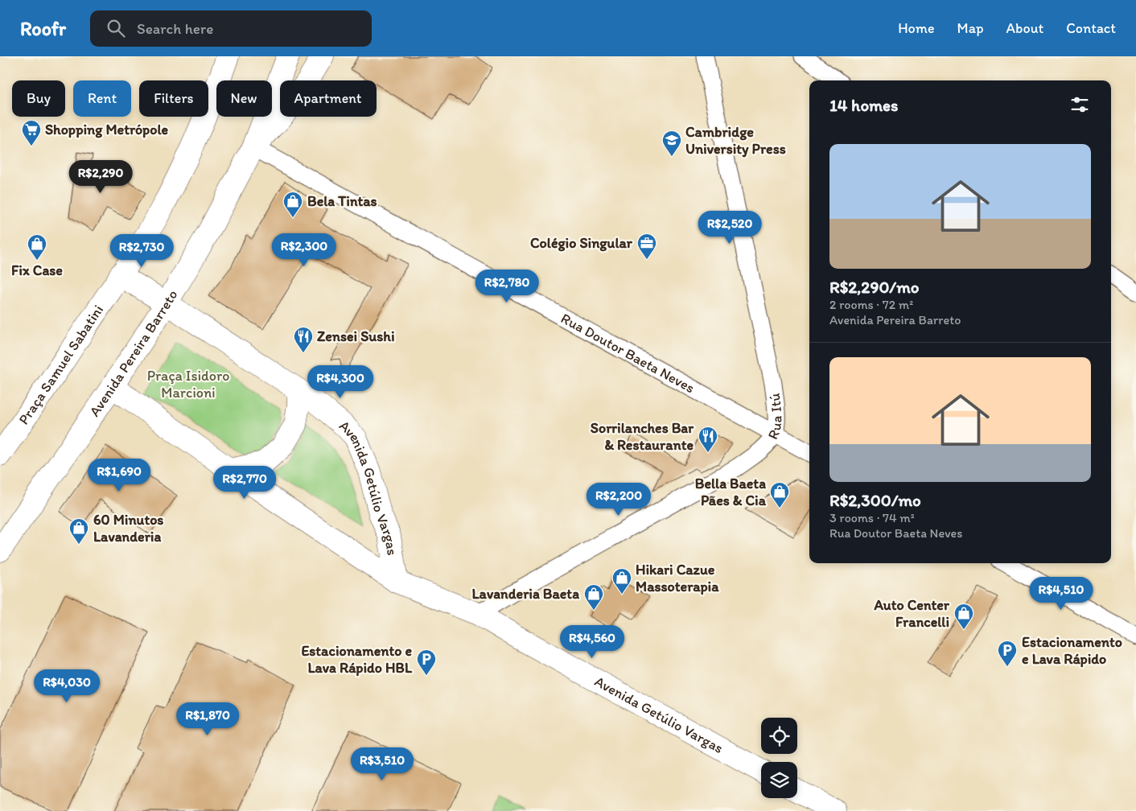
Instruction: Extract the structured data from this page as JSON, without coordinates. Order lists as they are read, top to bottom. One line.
{"streets":{"street":["Avenida Pereira Barreto","Rua Doutor Baeta Neves","Praça Samuel Sabatini","Rua Itú","Avenida Getúlio Vargas"]},"crossings":[["Avenida Pereira Barreto","Rua Doutor Baeta Neves"],["Avenida Pereira Barreto","Avenida Getúlio Vargas"],["Rua Doutor Baeta Neves","Rua Itú"],["Praça Samuel Sabatini","Avenida Getúlio Vargas"],["Rua Itú","Avenida Getúlio Vargas"]],"parks":["Praça Isidoro Marcioni"],"places":{"supermarket":["Shopping Metrópole"],"school or university":["Cambridge University Press"],"shop":["Bela Tintas","Fix Case","Bella Baeta Pães & Cia","60 Minutos Lavanderia","Hikari Cazue Massoterapia","Lavanderia Baeta","Auto Center Francelli"],"office":["Colégio Singular"],"restaurant":["Zensei Sushi","Sorrilanches Bar & Restaurante"],"parking":["Estacionamento e Lava Rápido","Estacionamento e Lava Rápido HBL"]},"page":{"header":"Roofr","search":"Search here","nav":["Home","Map","About","Contact"],"chip":["Buy","Rent","Filters","New","Apartment"],"heading":"14 homes","list":[{"name":"R$2,290/mo","note":"2 rooms · 72 m² · Avenida Pereira Barreto"},{"name":"R$2,300/mo","note":"3 rooms · 74 m² · Rua Doutor Baeta Neves"}],"price":["R$2,290","R$2,520","R$2,300","R$2,730","R$2,780","R$4,300","R$1,690","R$2,770","R$2,200","R$4,510","R$4,560","R$4,030","R$1,870","R$3,510"]}}
